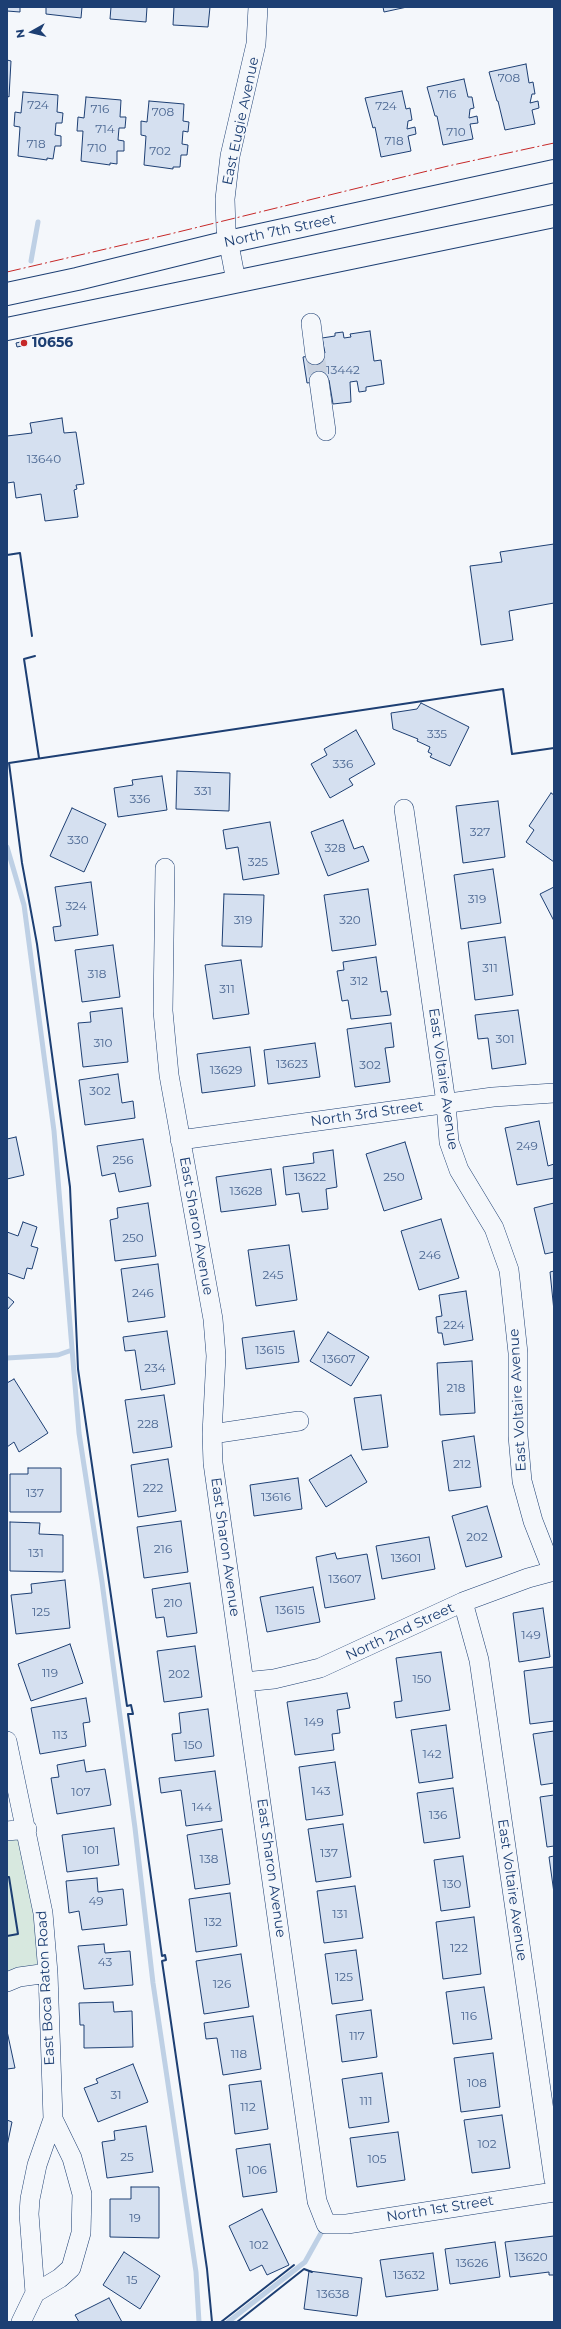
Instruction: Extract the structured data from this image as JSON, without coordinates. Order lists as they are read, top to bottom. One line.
{"streets":{"main road":["North 7th Street"],"street":["East Eugie Avenue","East Voltaire Avenue","North 3rd Street","East Sharon Avenue","North 2nd Street","East Boca Raton Road","North 1st Street"]},"crossings":[["East Eugie Avenue","North 7th Street"],["East Voltaire Avenue","North 3rd Street"],["East Voltaire Avenue","North 2nd Street"],["North 3rd Street","East Sharon Avenue"],["East Sharon Avenue","North 2nd Street"],["East Sharon Avenue","North 1st Street"]],"places":["10656"],"house_numbers":["708","716","724","724","716","708","714","710","718","718","710","702","13442","13640","335","336","331","336","327","330","328","325","319","324","319","320","311","318","312","311","301","310","13623","302","13629","302","249","256","13622","250","13628","250","246","245","246","224","13615","13607","234","218","228","212","222","137","13616","202","216","131","13601","13607","210","13615","125","149","119","202","150","149","113","150","142","143","107","144","136","101","137","138","130","49","131","132","122","43","125","126","116","117","118","108","31","111","112","102","25","105","106","19","102","13620","13626","13632","15","13638"],"north":"left"}
